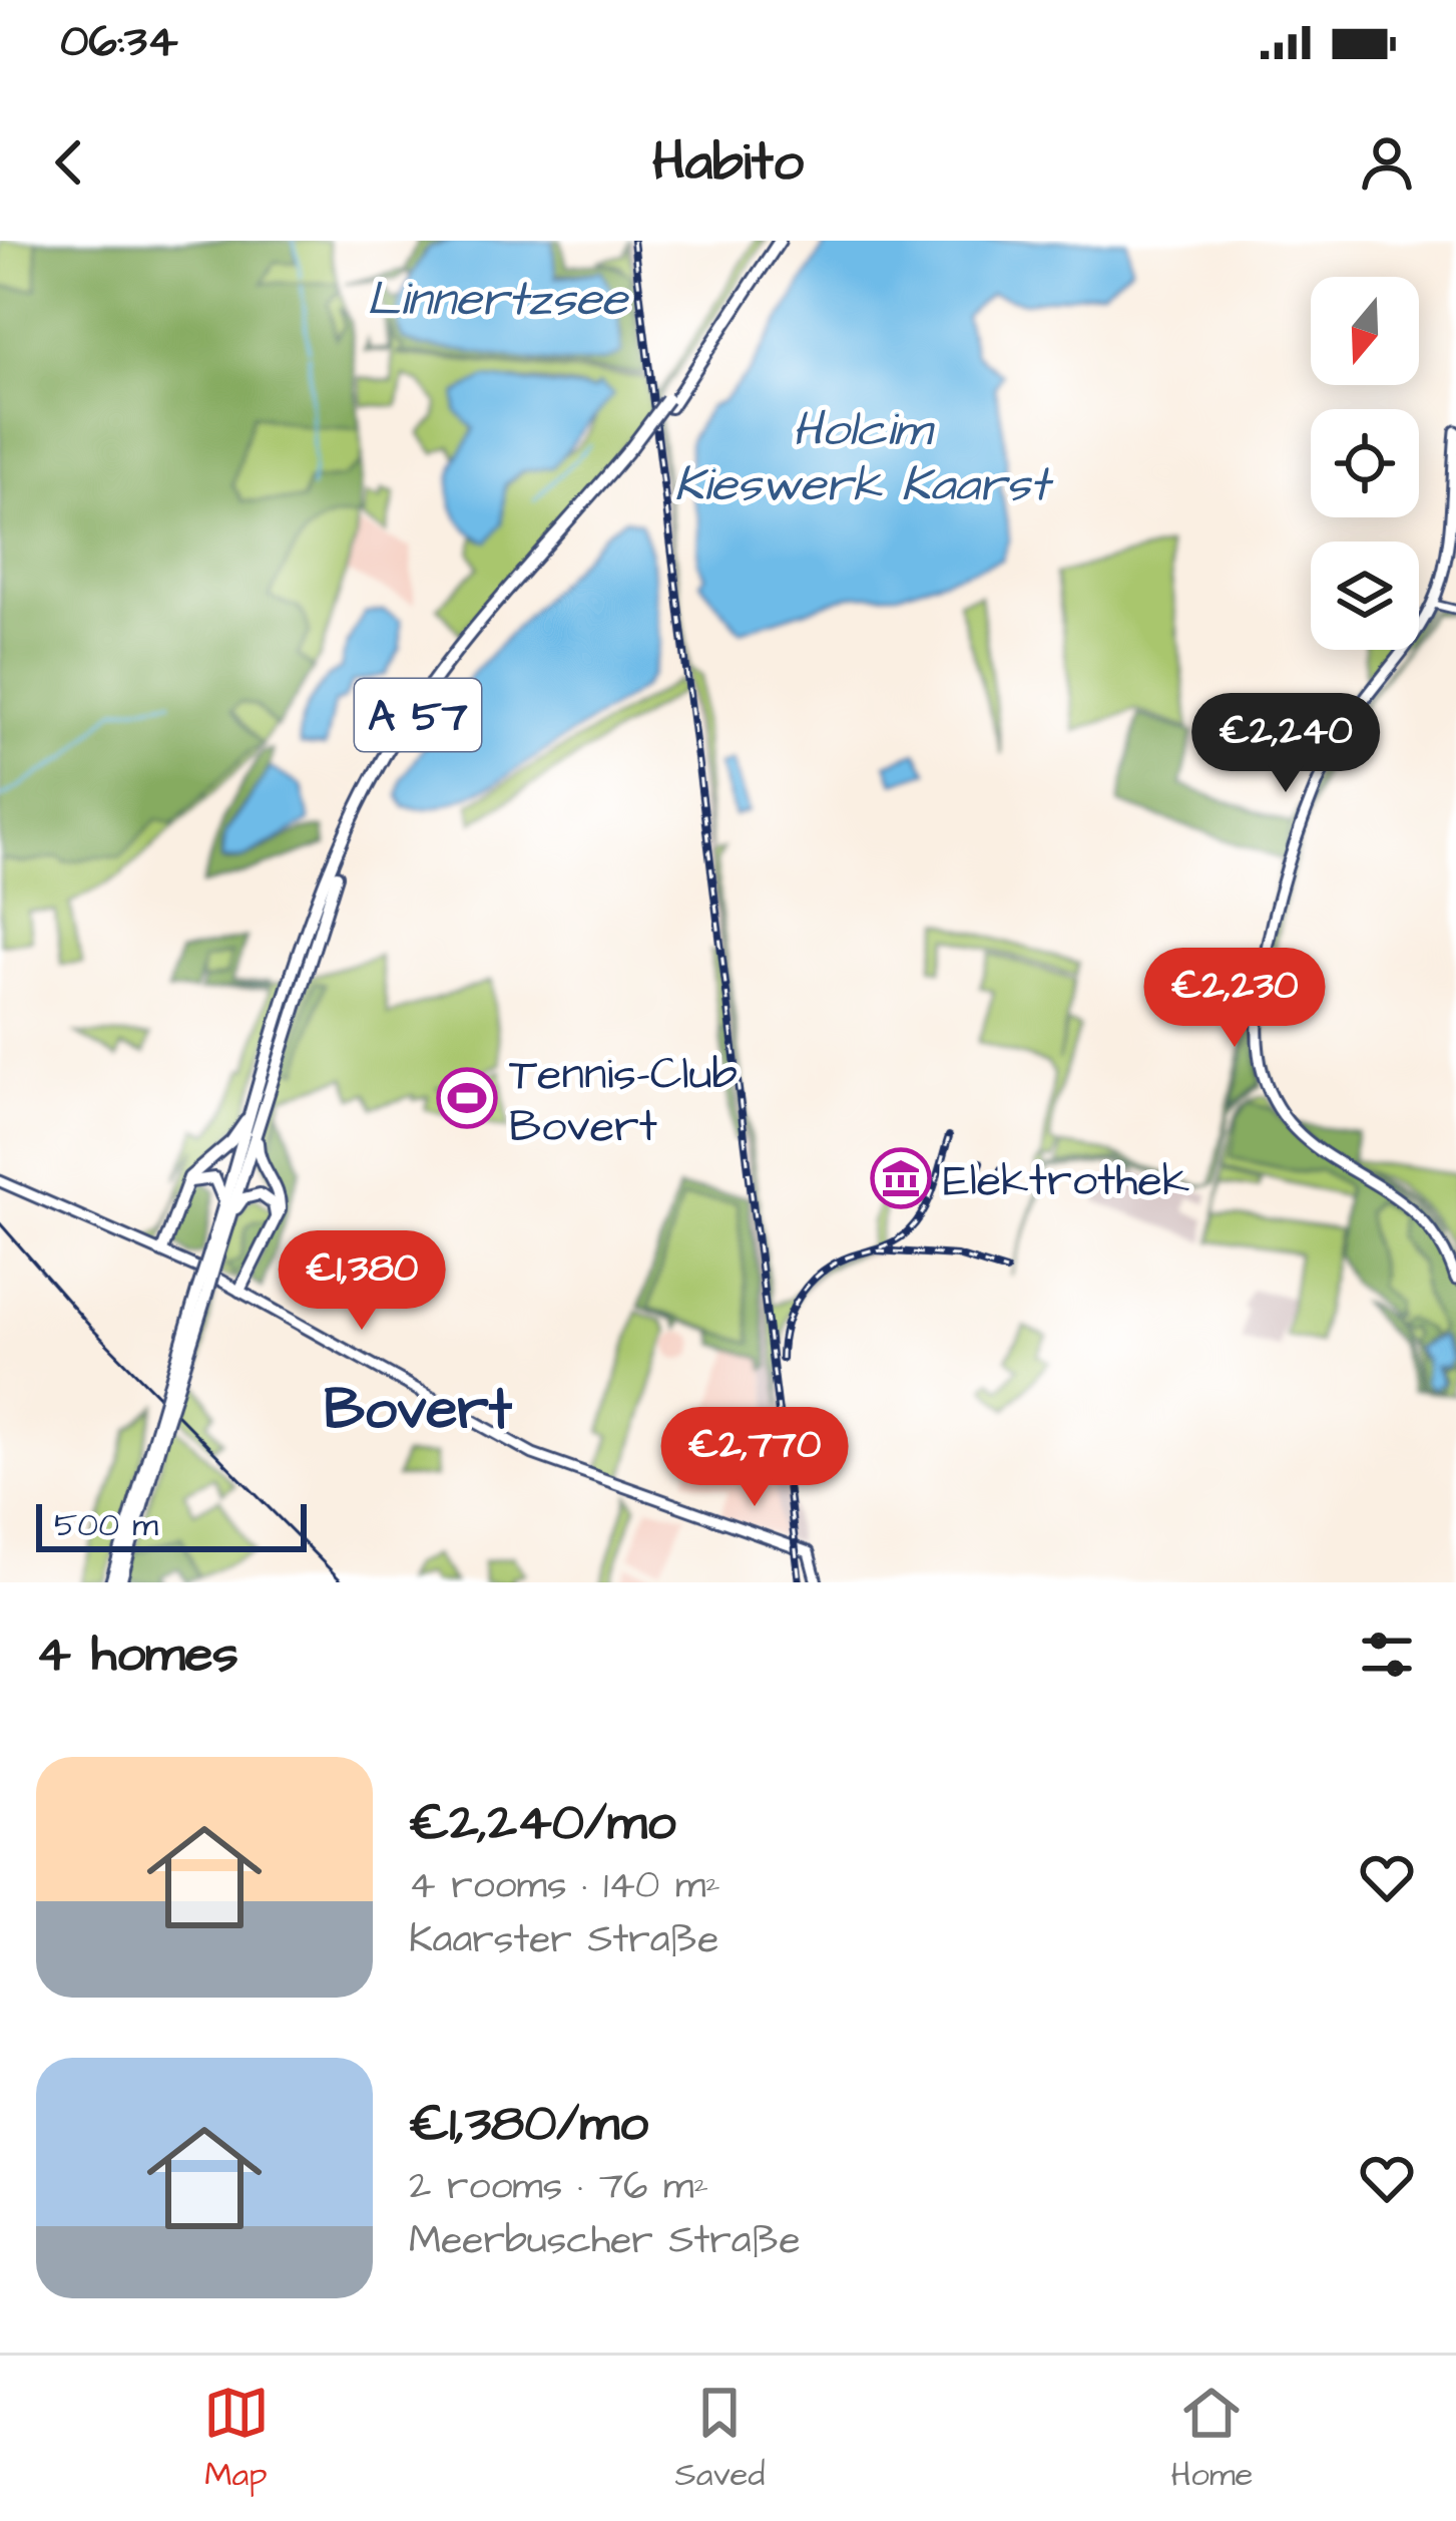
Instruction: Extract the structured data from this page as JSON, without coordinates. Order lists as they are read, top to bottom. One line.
{"streets":{"highway":["A 57"]},"districts":["Bovert"],"water":["Linnertzsee","Holcim Kieswerk Kaarst"],"places":{"sports":["Tennis-Club Bovert"],"museum":["Elektrothek"]},"scale_bar":"500 m","north":"bottom","page":{"status":"06:34","header":"Habito","price":["€2,240","€2,230","€1,380","€2,770"],"scale":"500 m","heading":"4 homes","list":[{"name":"€2,240/mo","note":"4 rooms · 140 m² · Kaarster Straße"},{"name":"€1,380/mo","note":"2 rooms · 76 m² · Meerbuscher Straße"}],"tabs":["Map","Saved","Home"]}}
